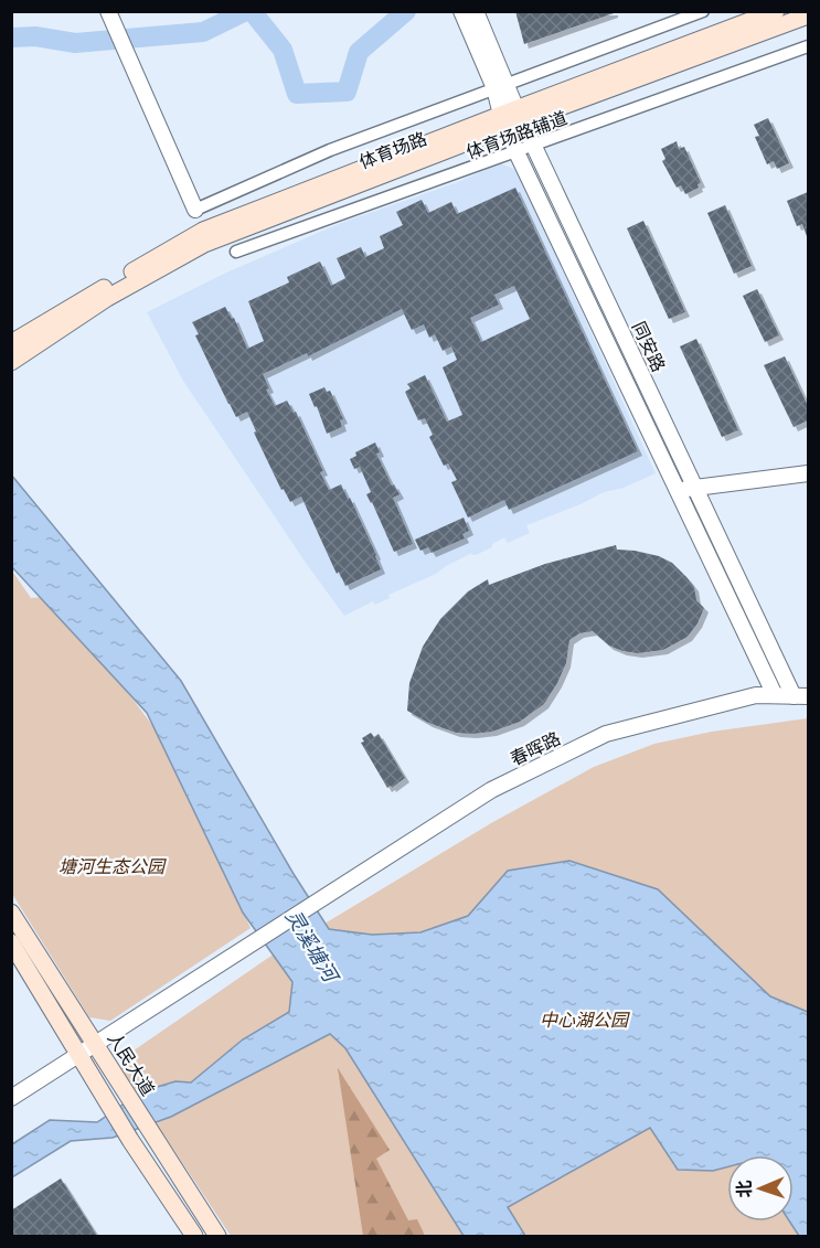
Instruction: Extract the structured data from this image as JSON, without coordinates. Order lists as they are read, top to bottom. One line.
{"streets":{"main road":["体育场路","人民大道"],"street":["体育场路辅道","同安路","春晖路"]},"crossings":[["体育场路辅道","同安路"],["体育场路","同安路"],["同安路","春晖路"],["春晖路","人民大道"]],"water":["灵溪塘河"],"parks":["塘河生态公园","中心湖公园"],"north":"left"}
